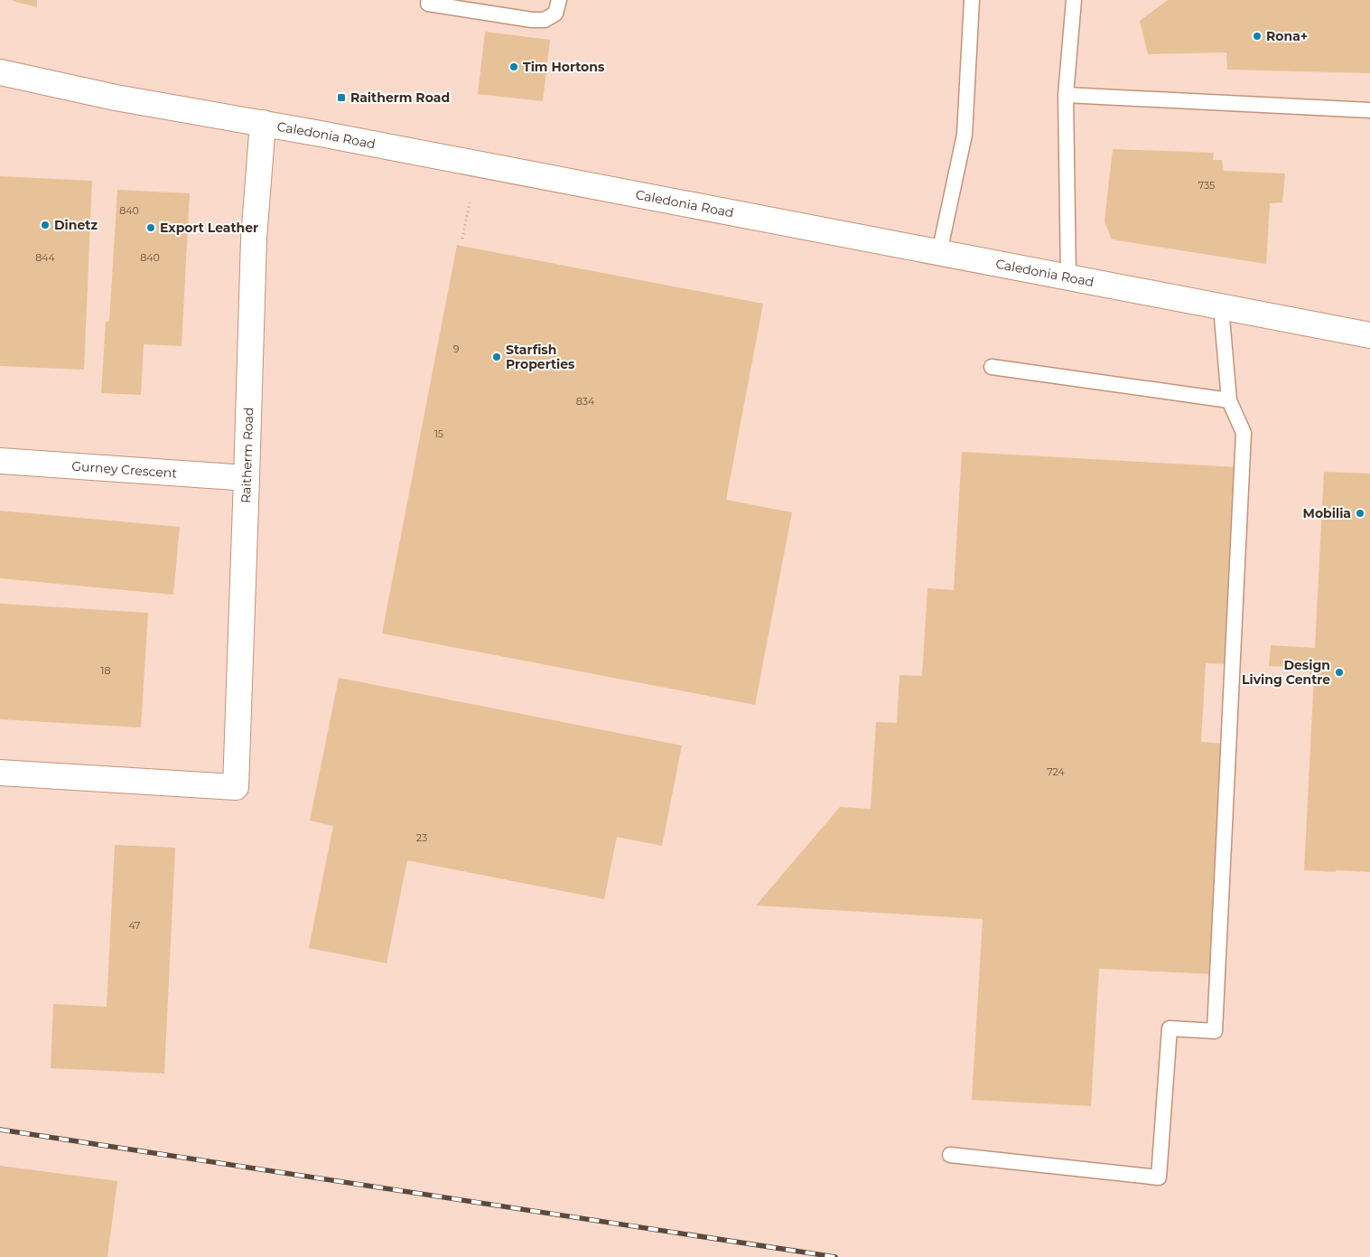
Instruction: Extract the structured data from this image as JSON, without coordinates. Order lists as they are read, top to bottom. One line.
{"streets":{"street":["Caledonia Road","Raitherm Road","Gurney Crescent"]},"crossings":[["Caledonia Road","Raitherm Road"],["Raitherm Road","Gurney Crescent"]],"places":{"other":["Rona+","Tim Hortons","Dinetz","Export Leather","Starfish Properties","Mobilia","Design Living Centre"],"transit":["Raitherm Road"]},"house_numbers":["735","840","844","840","9","834","15","18","724","23","47"]}
